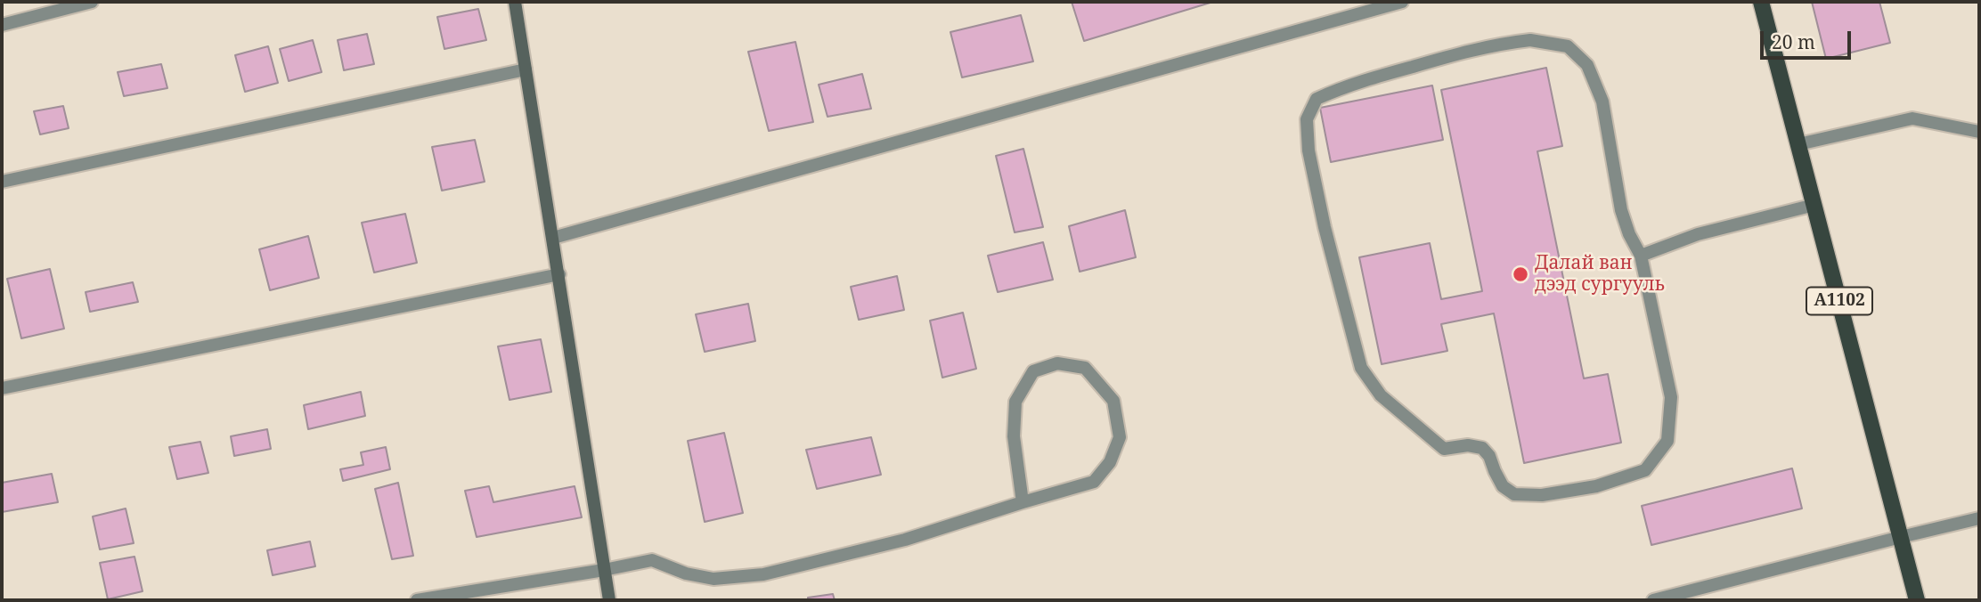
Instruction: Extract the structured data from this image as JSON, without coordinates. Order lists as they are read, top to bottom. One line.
{"streets":{"main road":["A1102"]},"places":["Далай ван дээд сургууль"],"scale_bar":"20 m"}
